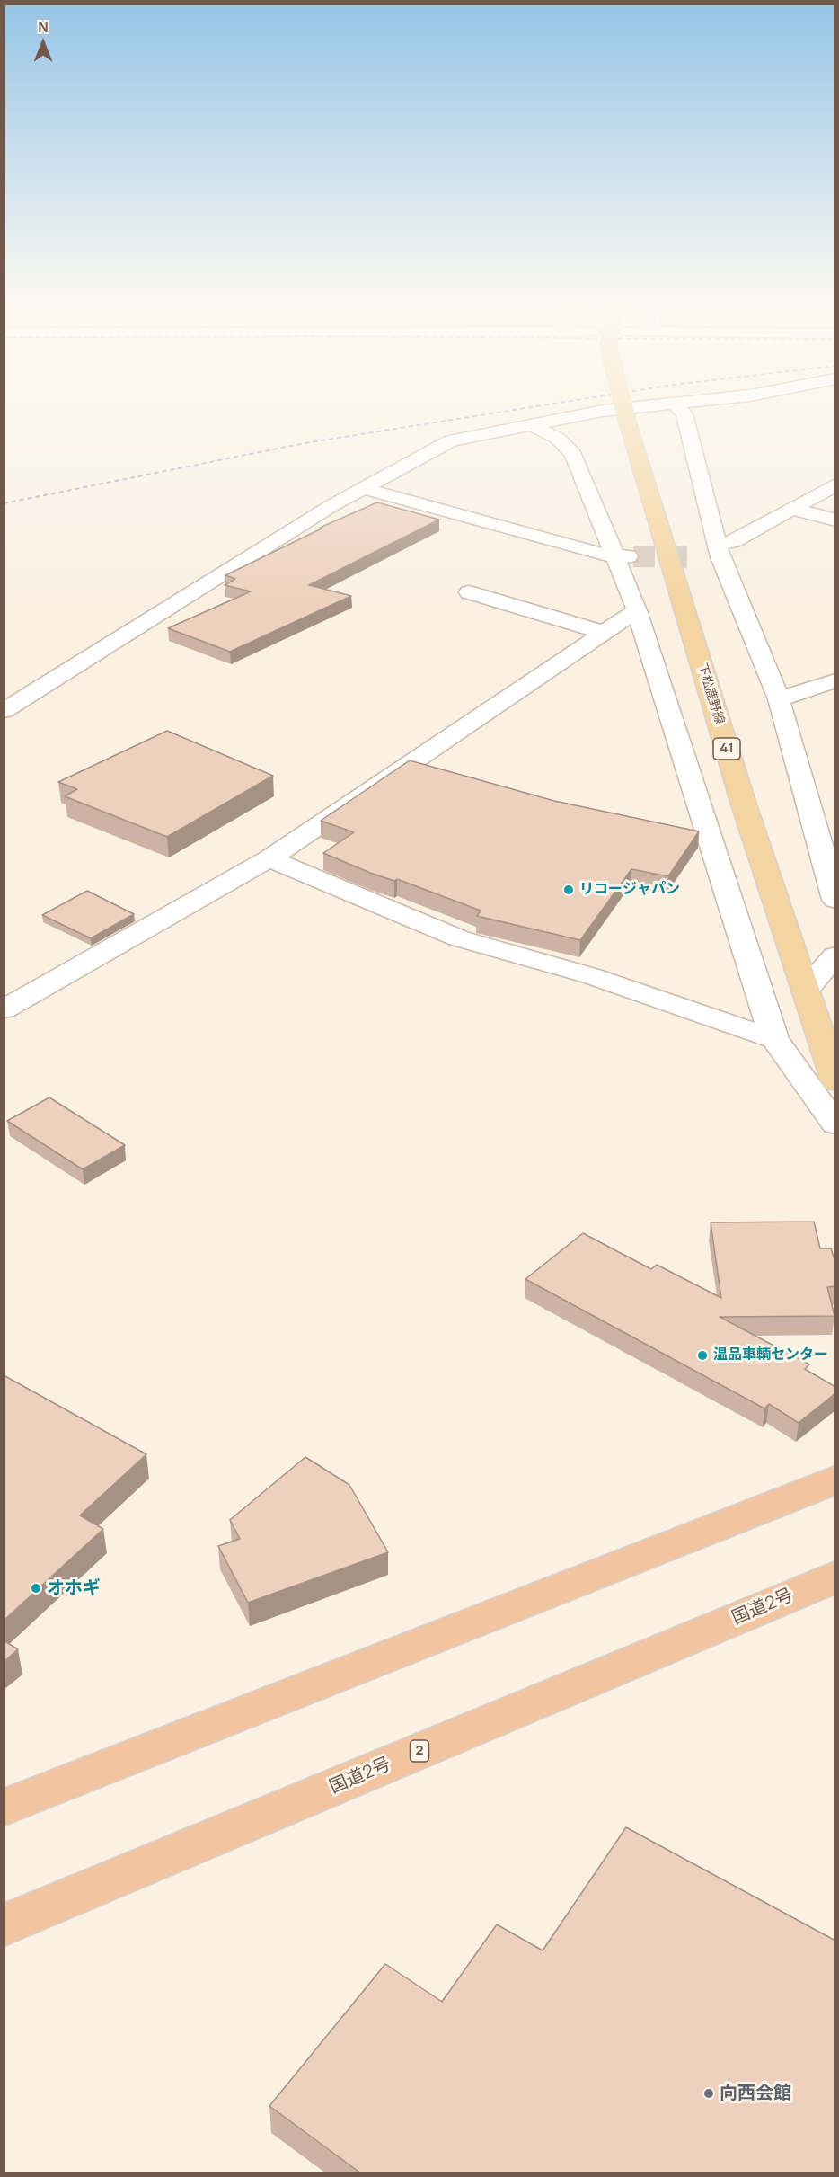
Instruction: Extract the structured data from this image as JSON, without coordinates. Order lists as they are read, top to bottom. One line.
{"streets":{"highway":["国道2号","2"],"main road":["下松鹿野線","41"]},"places":["リコージャパン","温品車輌センター","オホギ","向西会館"],"north":"top"}
